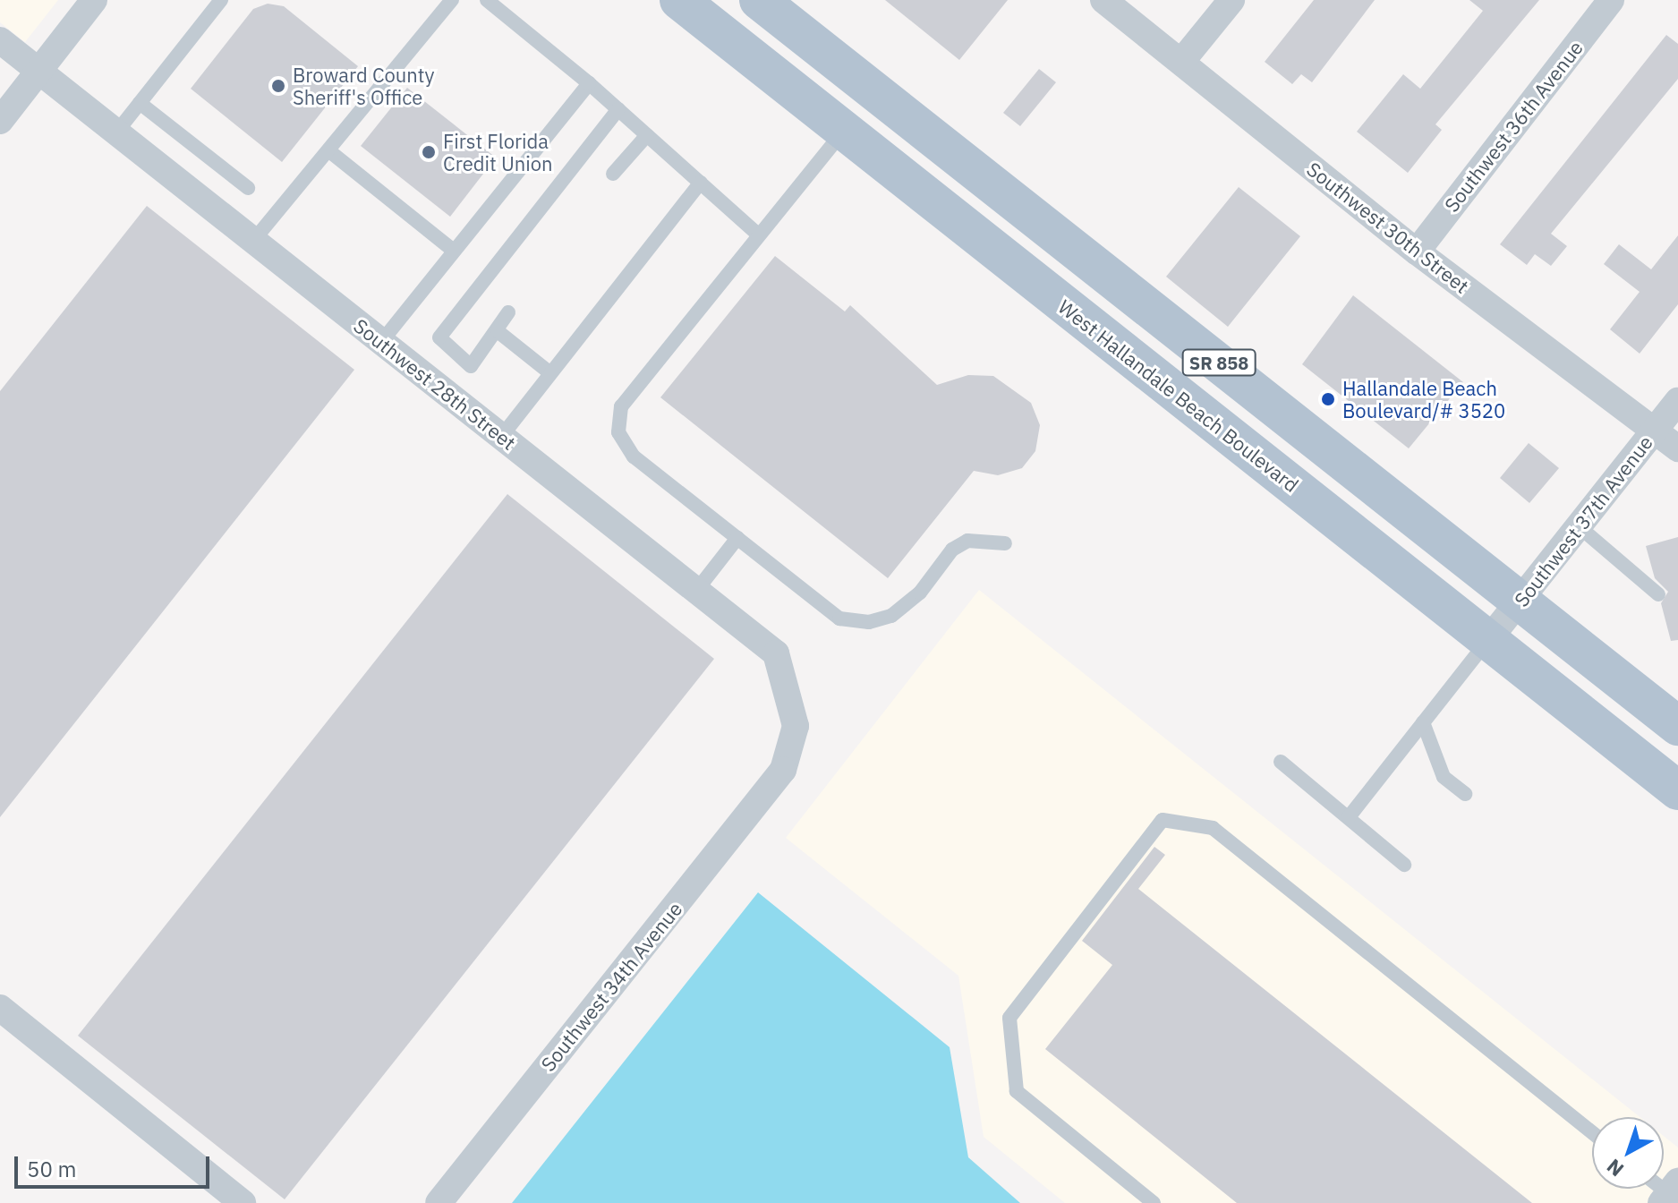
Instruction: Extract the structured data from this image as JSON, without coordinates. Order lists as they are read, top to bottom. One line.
{"streets":{"main road":["SR 858","West Hallandale Beach Boulevard"],"street":["Southwest 36th Avenue","Southwest 30th Street","Southwest 28th Street","Southwest 37th Avenue","Southwest 34th Avenue"]},"crossings":[["Southwest 36th Avenue","Southwest 30th Street"],["Southwest 30th Street","Southwest 37th Avenue"],["SR 858","Southwest 37th Avenue"],["Southwest 28th Street","Southwest 34th Avenue"],["West Hallandale Beach Boulevard","Southwest 37th Avenue"]],"places":["Broward County Sheriff's Office","First Florida Credit Union","Hallandale Beach Boulevard/# 3520"],"scale_bar":"50 m","north":"bottom left"}
